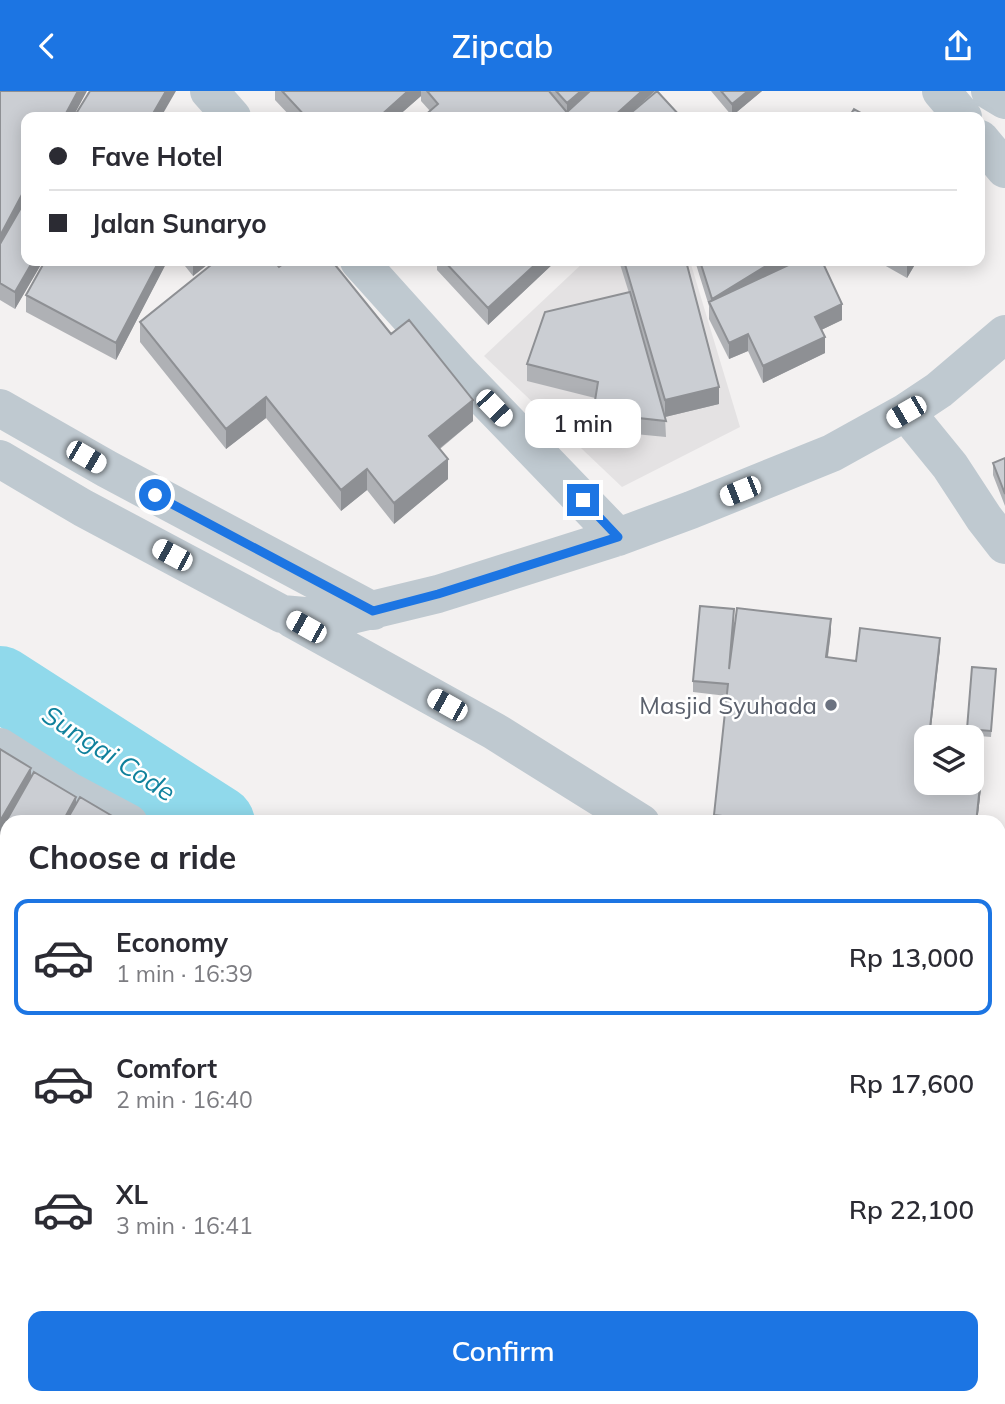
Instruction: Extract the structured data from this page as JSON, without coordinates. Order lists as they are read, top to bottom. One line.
{"water":["Sungai Code"],"places":["Masjid Syuhada"],"page":{"header":"Zipcab","banner":["Fave Hotel","Jalan Sunaryo"],"bubble":"1 min","heading":"Choose a ride","list":[{"name":"Economy","note":"1 min · 16:39","value":"Rp 13,000"},{"name":"Comfort","note":"2 min · 16:40","value":"Rp 17,600"},{"name":"XL","note":"3 min · 16:41","value":"Rp 22,100"}],"buttons":"Confirm"}}
